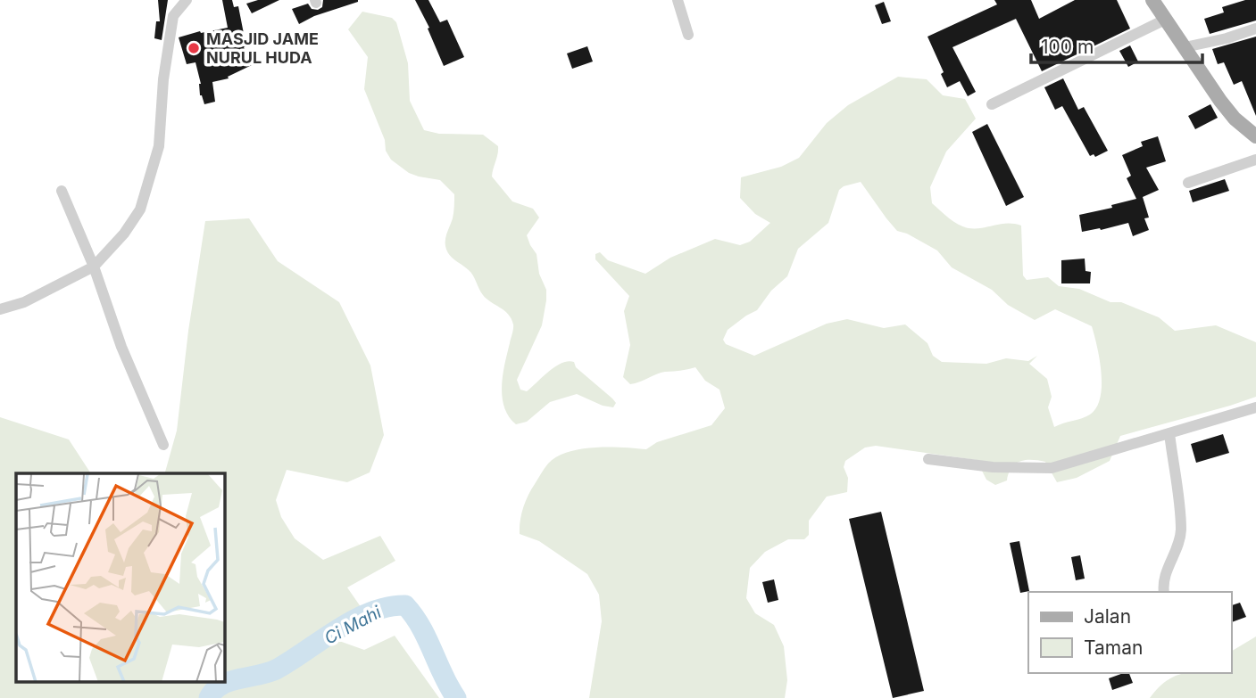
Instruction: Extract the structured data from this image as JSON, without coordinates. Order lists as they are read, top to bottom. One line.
{"water":["Ci Mahi"],"places":["MASJID JAME NURUL HUDA"],"legend":["Jalan","Taman"],"scale_bar":"100 m"}
